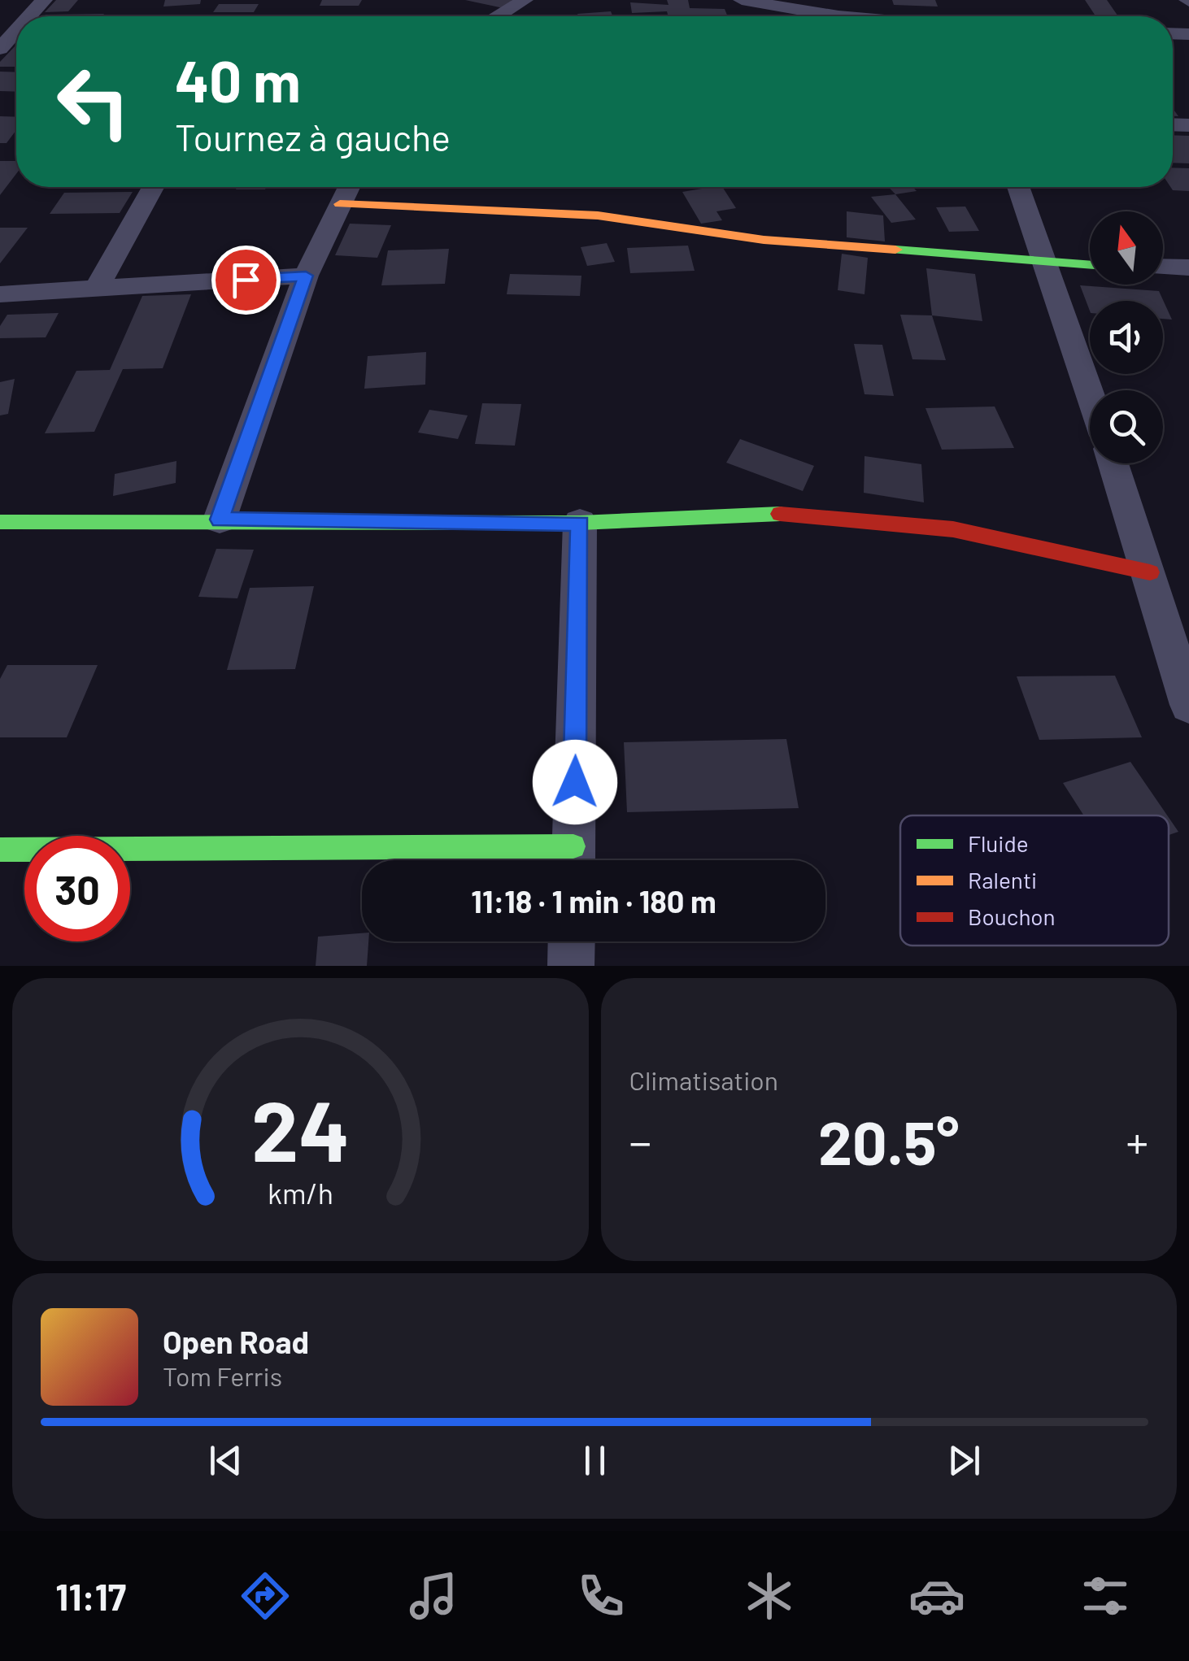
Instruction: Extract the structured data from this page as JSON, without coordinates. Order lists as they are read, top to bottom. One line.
{"legend":["Fluide","Ralenti","Bouchon"],"north":"top","page":{"turn":["40 m","Tournez à gauche"],"limit":"30","trip":"11:18 · 1 min · 180 m","tile":"Climatisation","heat":["−","20.5°","+"],"song":["Open Road","Tom Ferris"],"tabs":"11:17","gauge":["24","km/h"]}}
